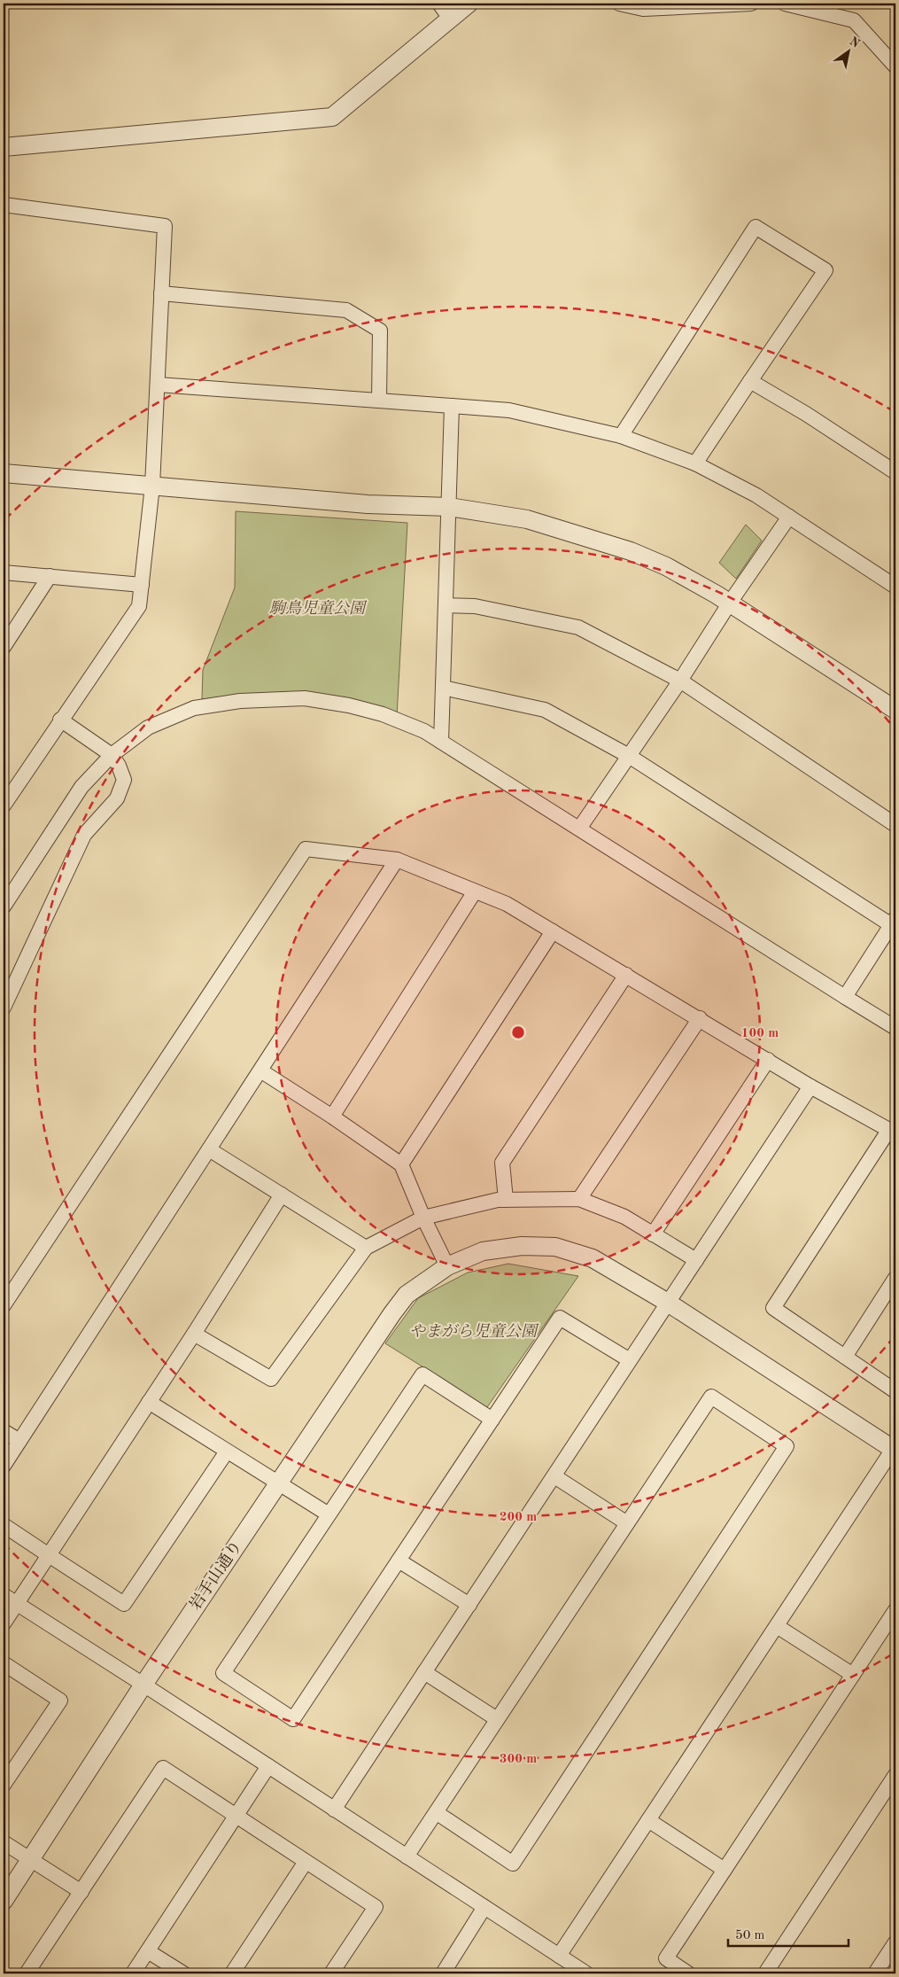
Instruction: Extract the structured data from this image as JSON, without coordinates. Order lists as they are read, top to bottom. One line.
{"streets":{"street":["岩手山通り"]},"parks":["駒鳥児童公園","やまがら児童公園"],"scale_bar":"50 m","north":"top right","rings":["100 m","200 m","300 m"]}
